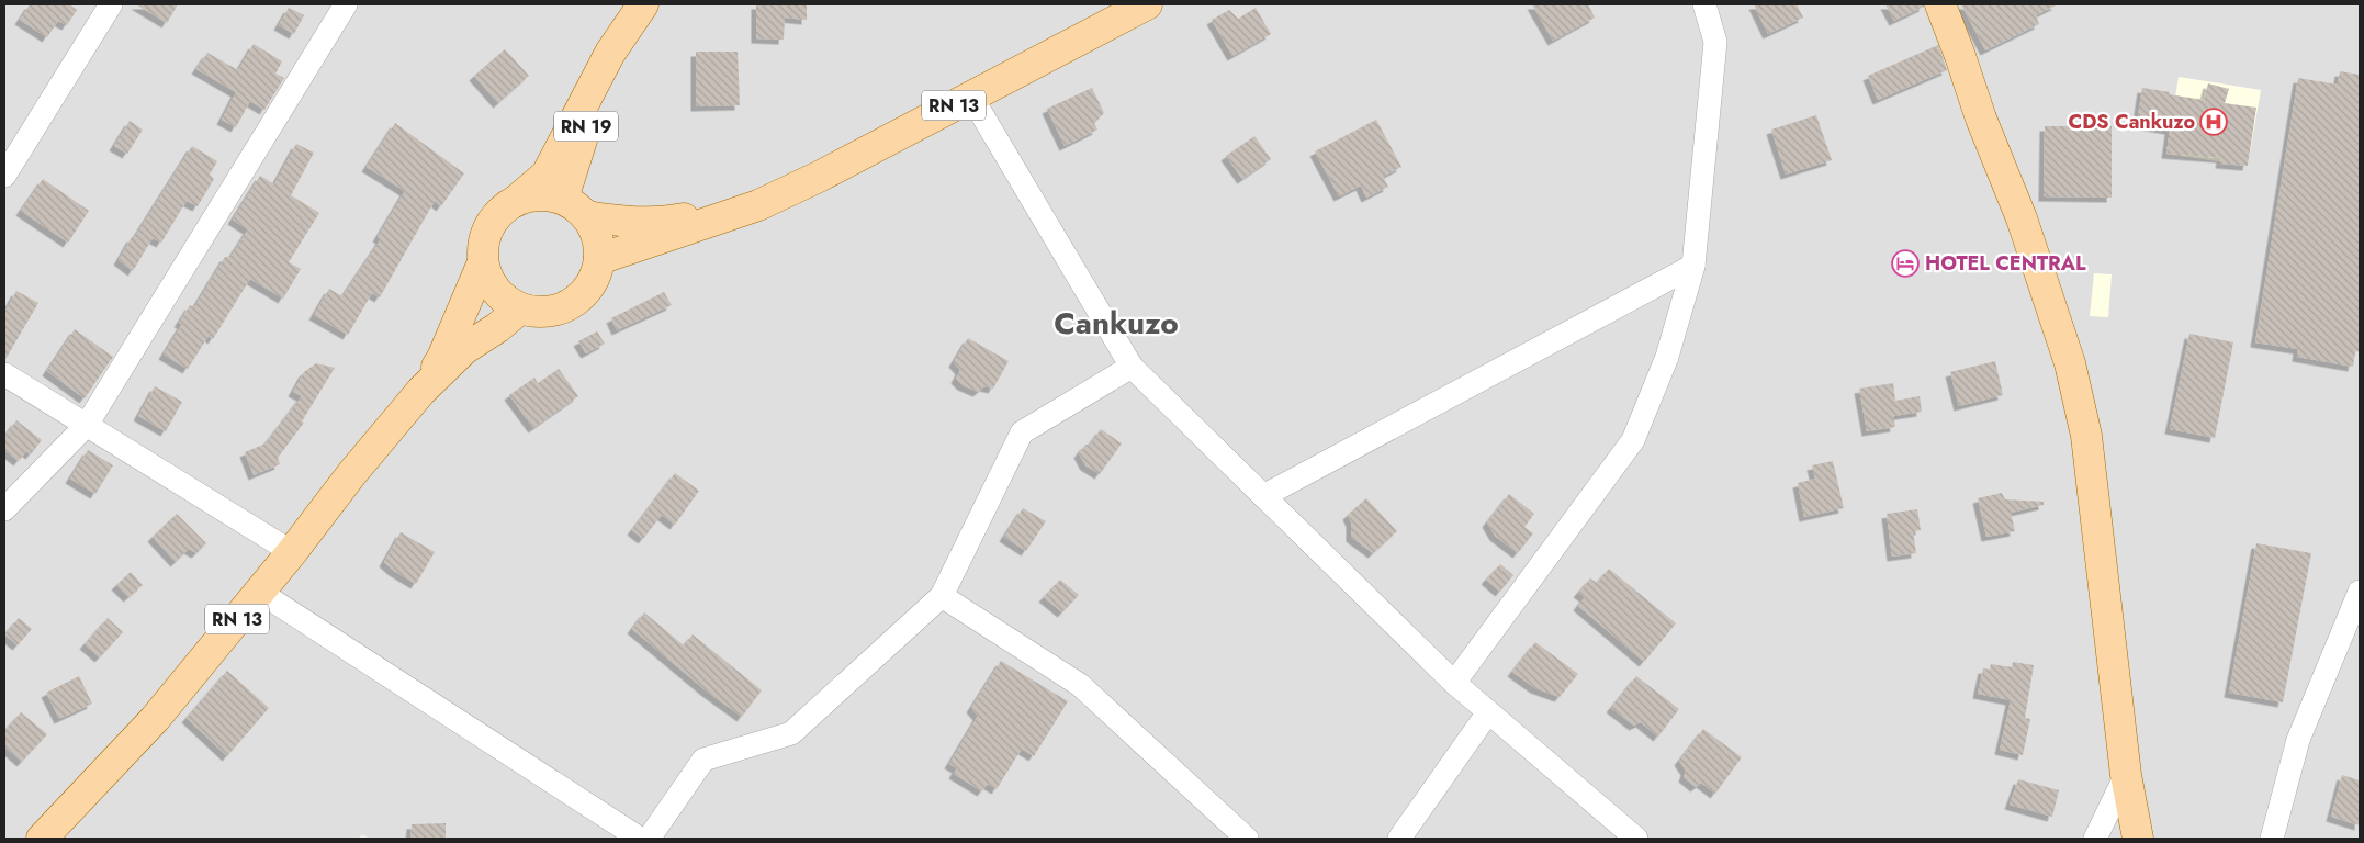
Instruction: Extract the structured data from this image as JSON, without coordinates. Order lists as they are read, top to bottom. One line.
{"streets":{"main road":["RN 13","RN 19"]},"crossings":[["RN 13","RN 19"]],"districts":["Cankuzo"],"places":{"hospital":["CDS Cankuzo"],"hotel":["HOTEL CENTRAL"]}}
